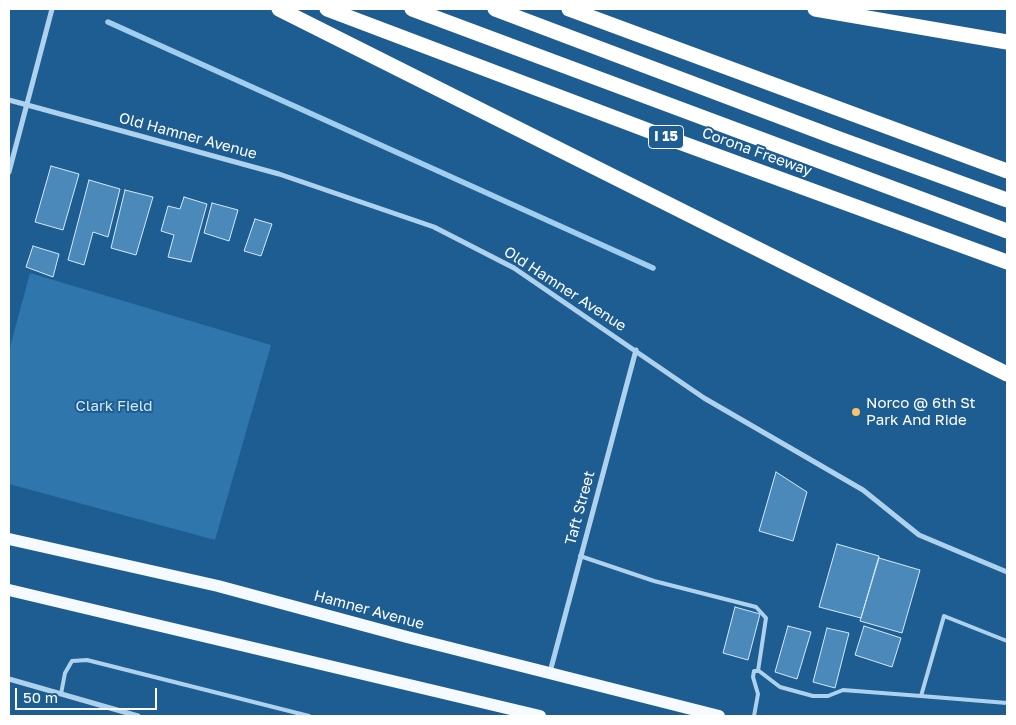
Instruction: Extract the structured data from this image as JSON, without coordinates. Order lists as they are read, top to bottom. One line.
{"streets":{"highway":["I 15","Corona Freeway"],"main road":["Hamner Avenue"],"street":["Old Hamner Avenue","Taft Street"]},"crossings":[["Old Hamner Avenue","Taft Street"],["Taft Street","Hamner Avenue"]],"parks":["Clark Field"],"places":["Norco @ 6th St Park And Ride"],"scale_bar":"50 m"}
